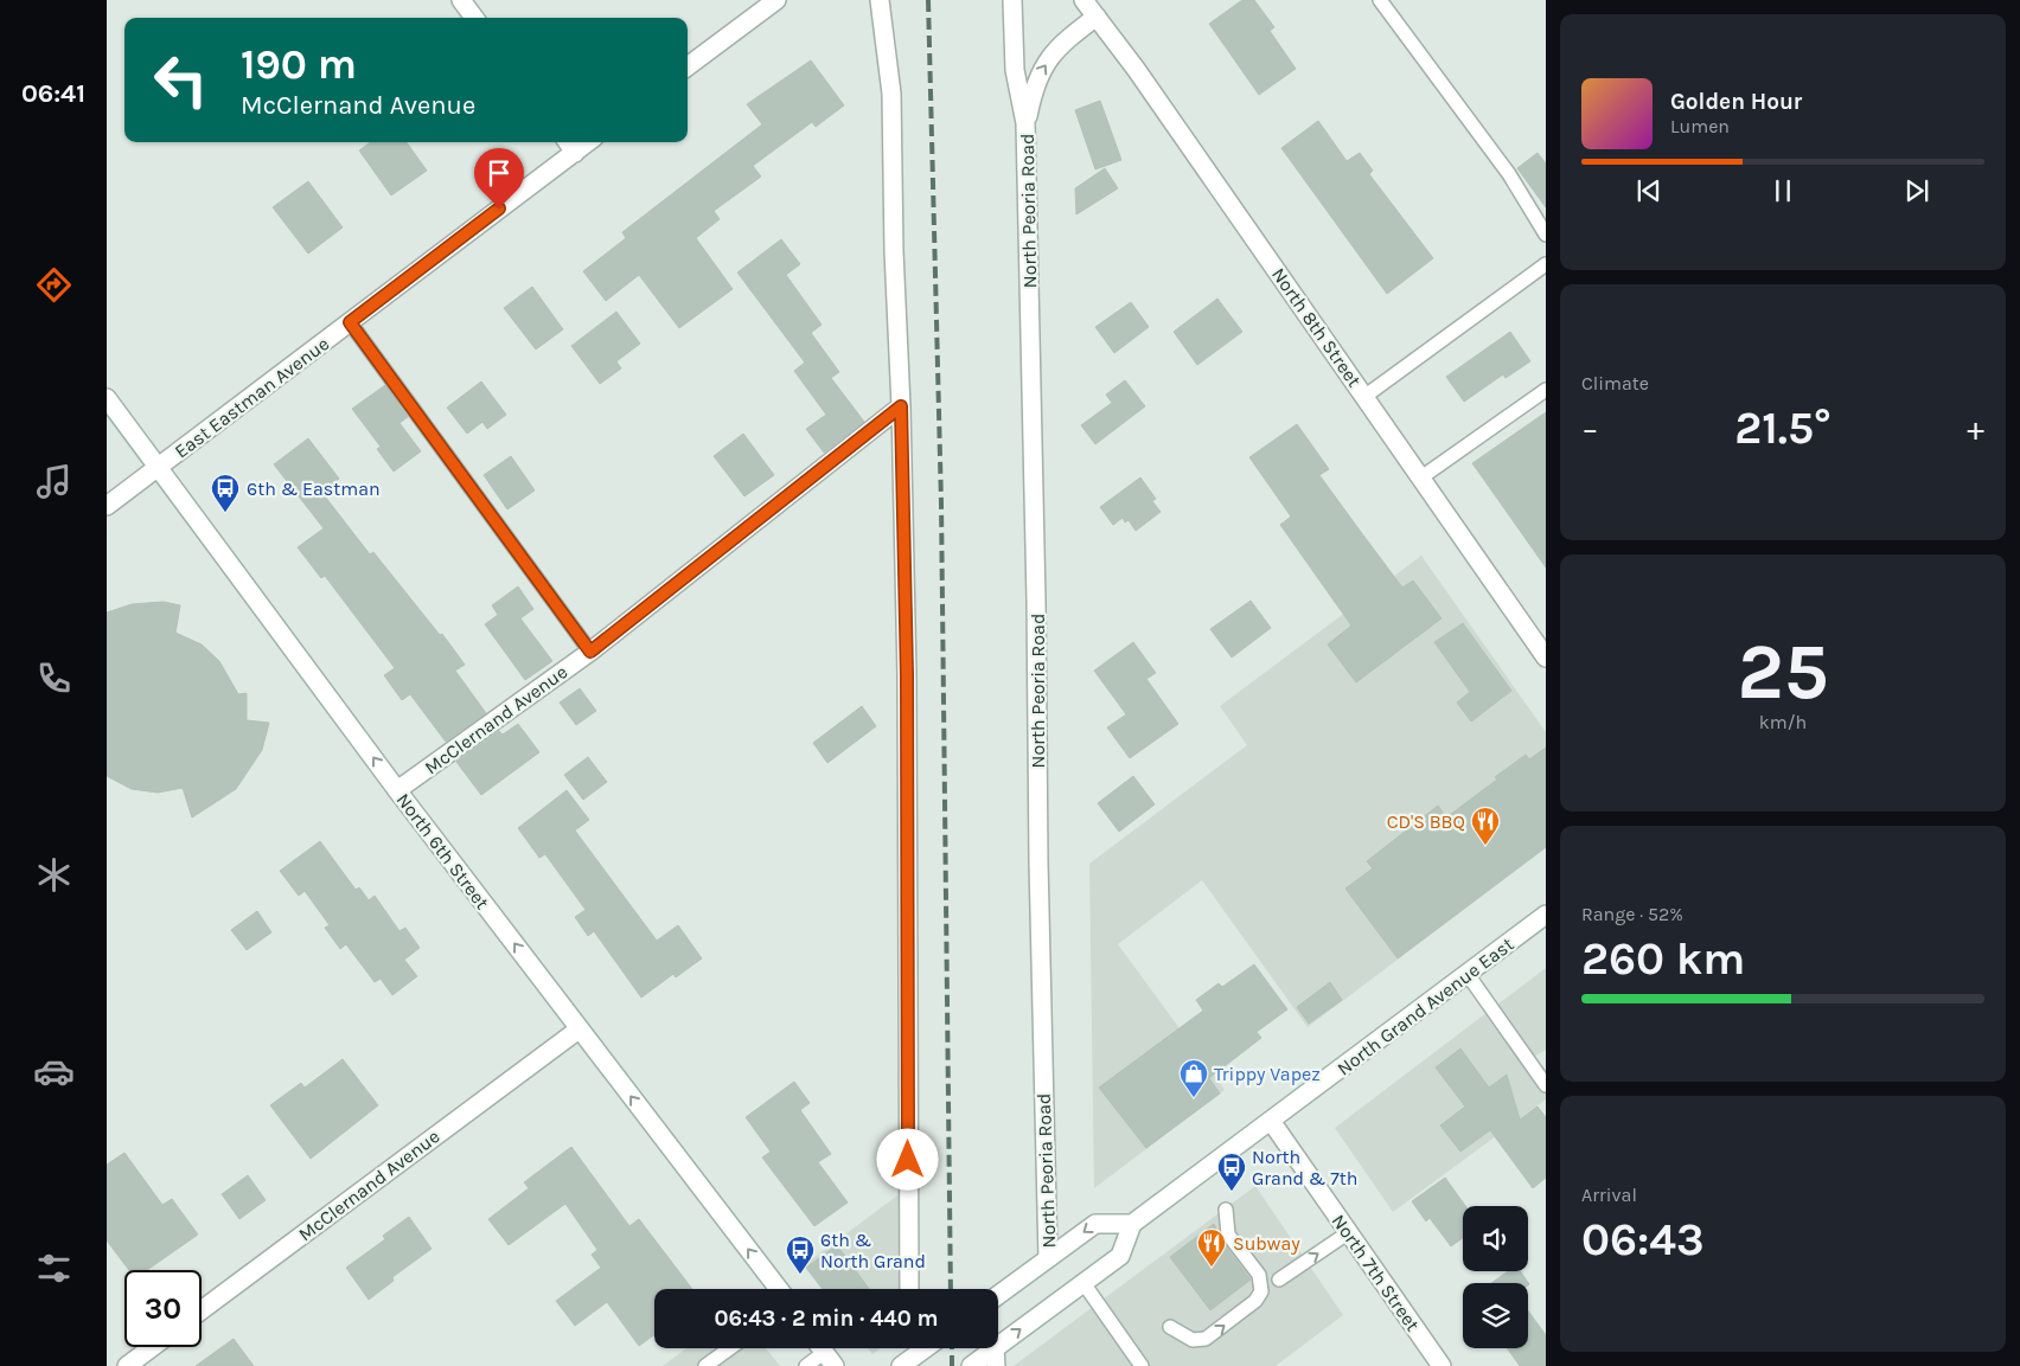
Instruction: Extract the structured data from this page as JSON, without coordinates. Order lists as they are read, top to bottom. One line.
{"streets":{"street":["North Peoria Road","North 8th Street","East Eastman Avenue","McClernand Avenue","North 6th Street","North Grand Avenue East","North 7th Street"]},"crossings":[["North Peoria Road","North 8th Street"],["East Eastman Avenue","North 6th Street"],["McClernand Avenue","North 6th Street"],["North Grand Avenue East","North 7th Street"]],"one_way":["North 6th Street"],"places":{"bus stop":["6th & Eastman","North Grand & 7th","6th & North Grand"],"restaurant":["CD'S BBQ","Subway"],"shop":["Trippy Vapez"]},"page":{"tabs":"06:41","turn":["190 m","McClernand Avenue"],"song":["Golden Hour","Lumen"],"tile":["Climate",["25","km/h"],["Range · 52%","260 km"],["Arrival","06:43"]],"heat":["−","21.5°","+"],"limit":"30","trip":"06:43 · 2 min · 440 m"}}
